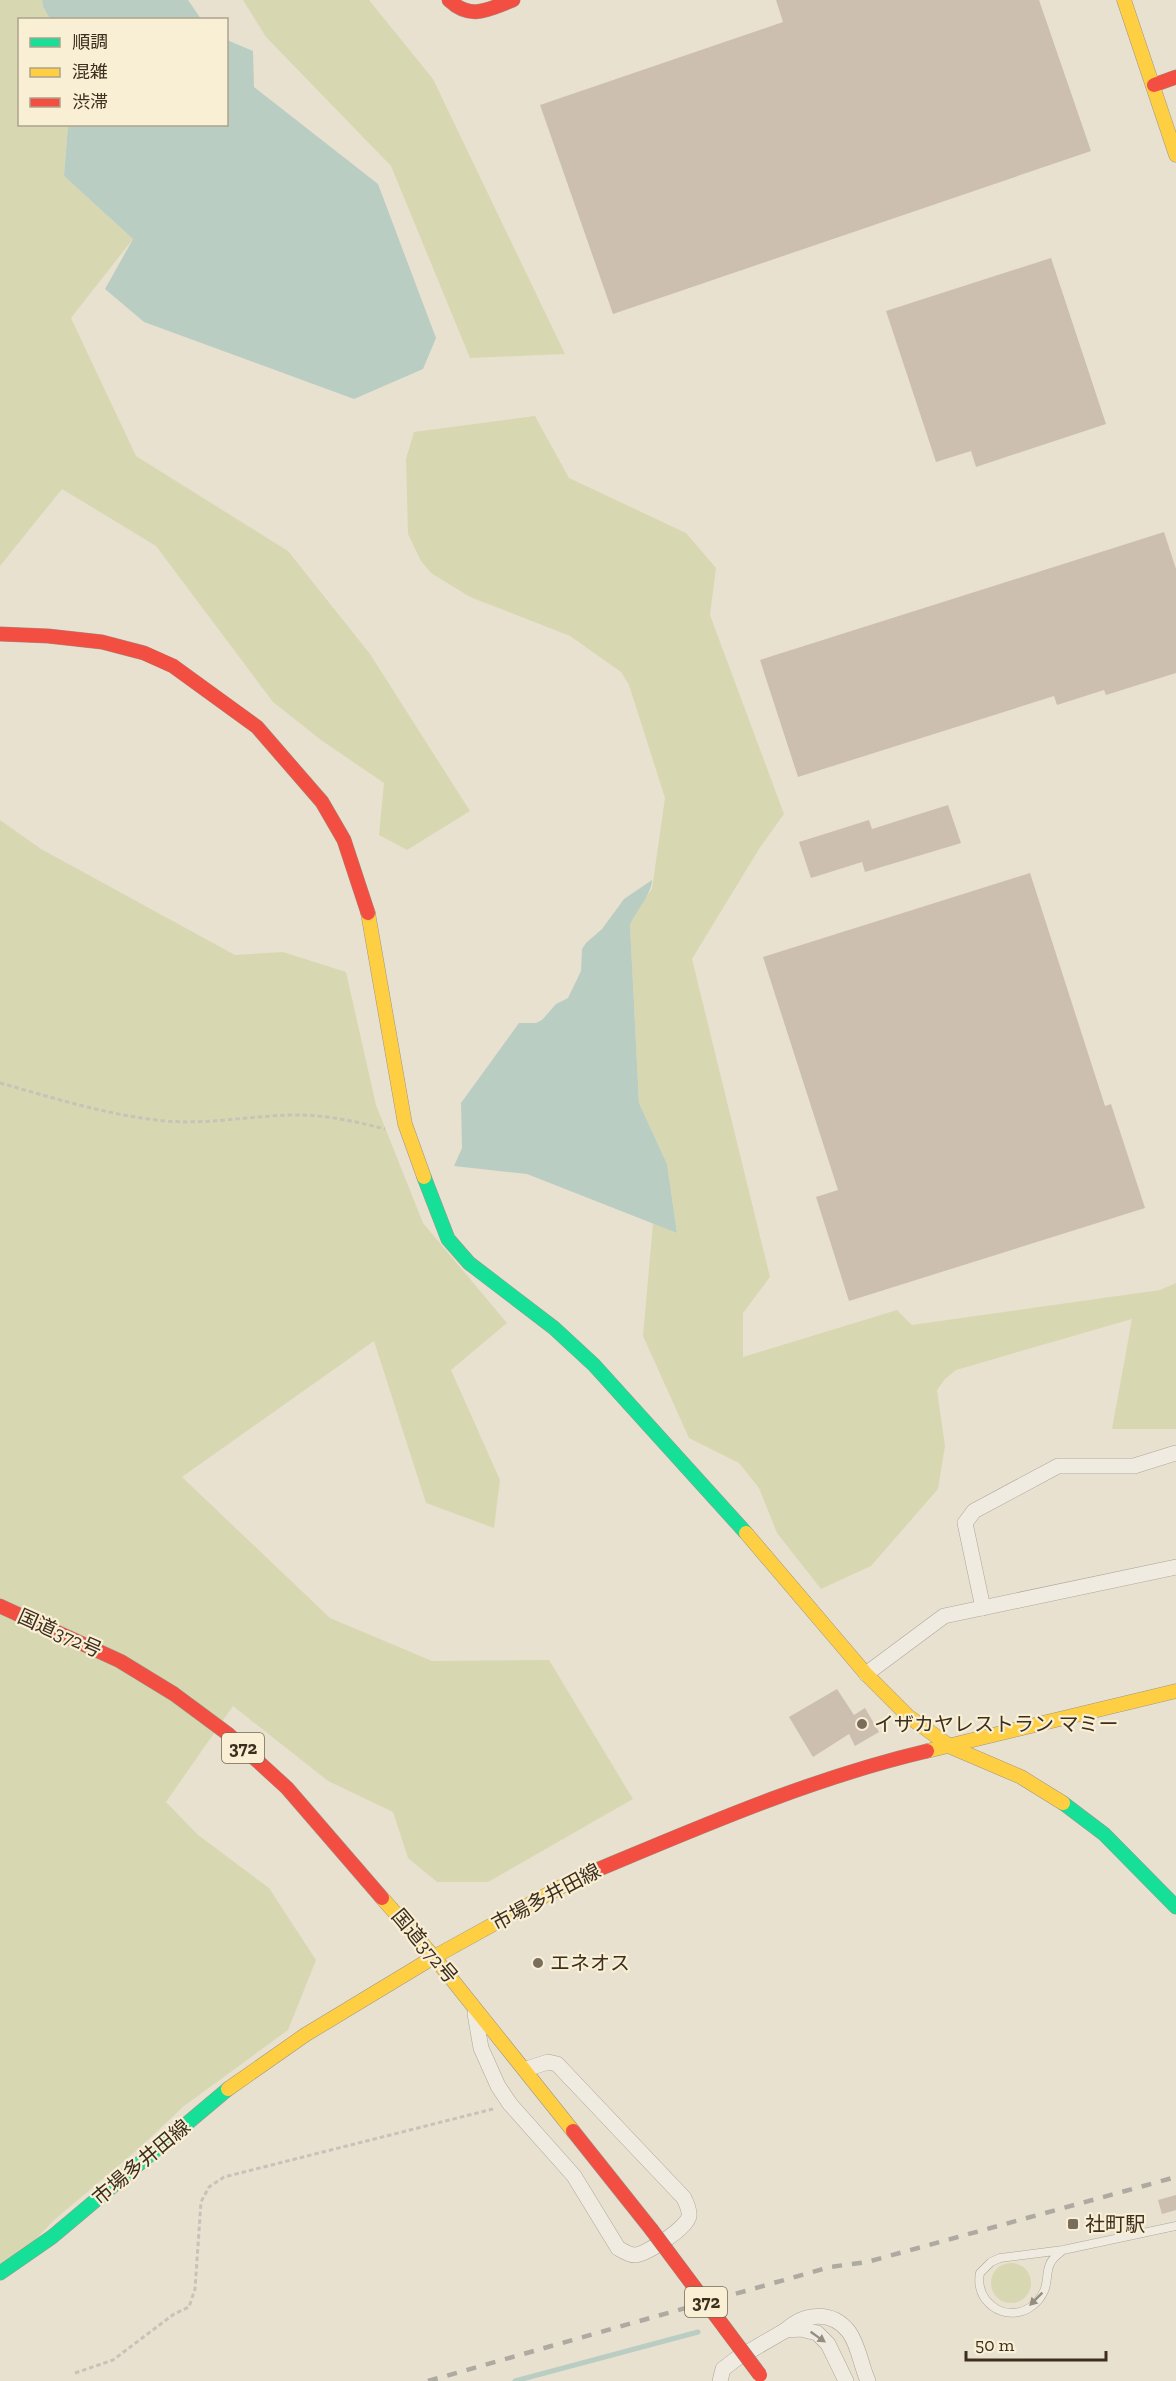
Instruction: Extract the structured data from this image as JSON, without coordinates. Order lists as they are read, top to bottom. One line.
{"streets":{"main road":["国道372号","372","市場多井田線"]},"crossings":[["国道372号","市場多井田線"]],"places":{"other":["イザカヤレストラン マミー","エネオス"],"transit":["社町駅"]},"legend":["順調","混雑","渋滞"],"scale_bar":"50 m"}
